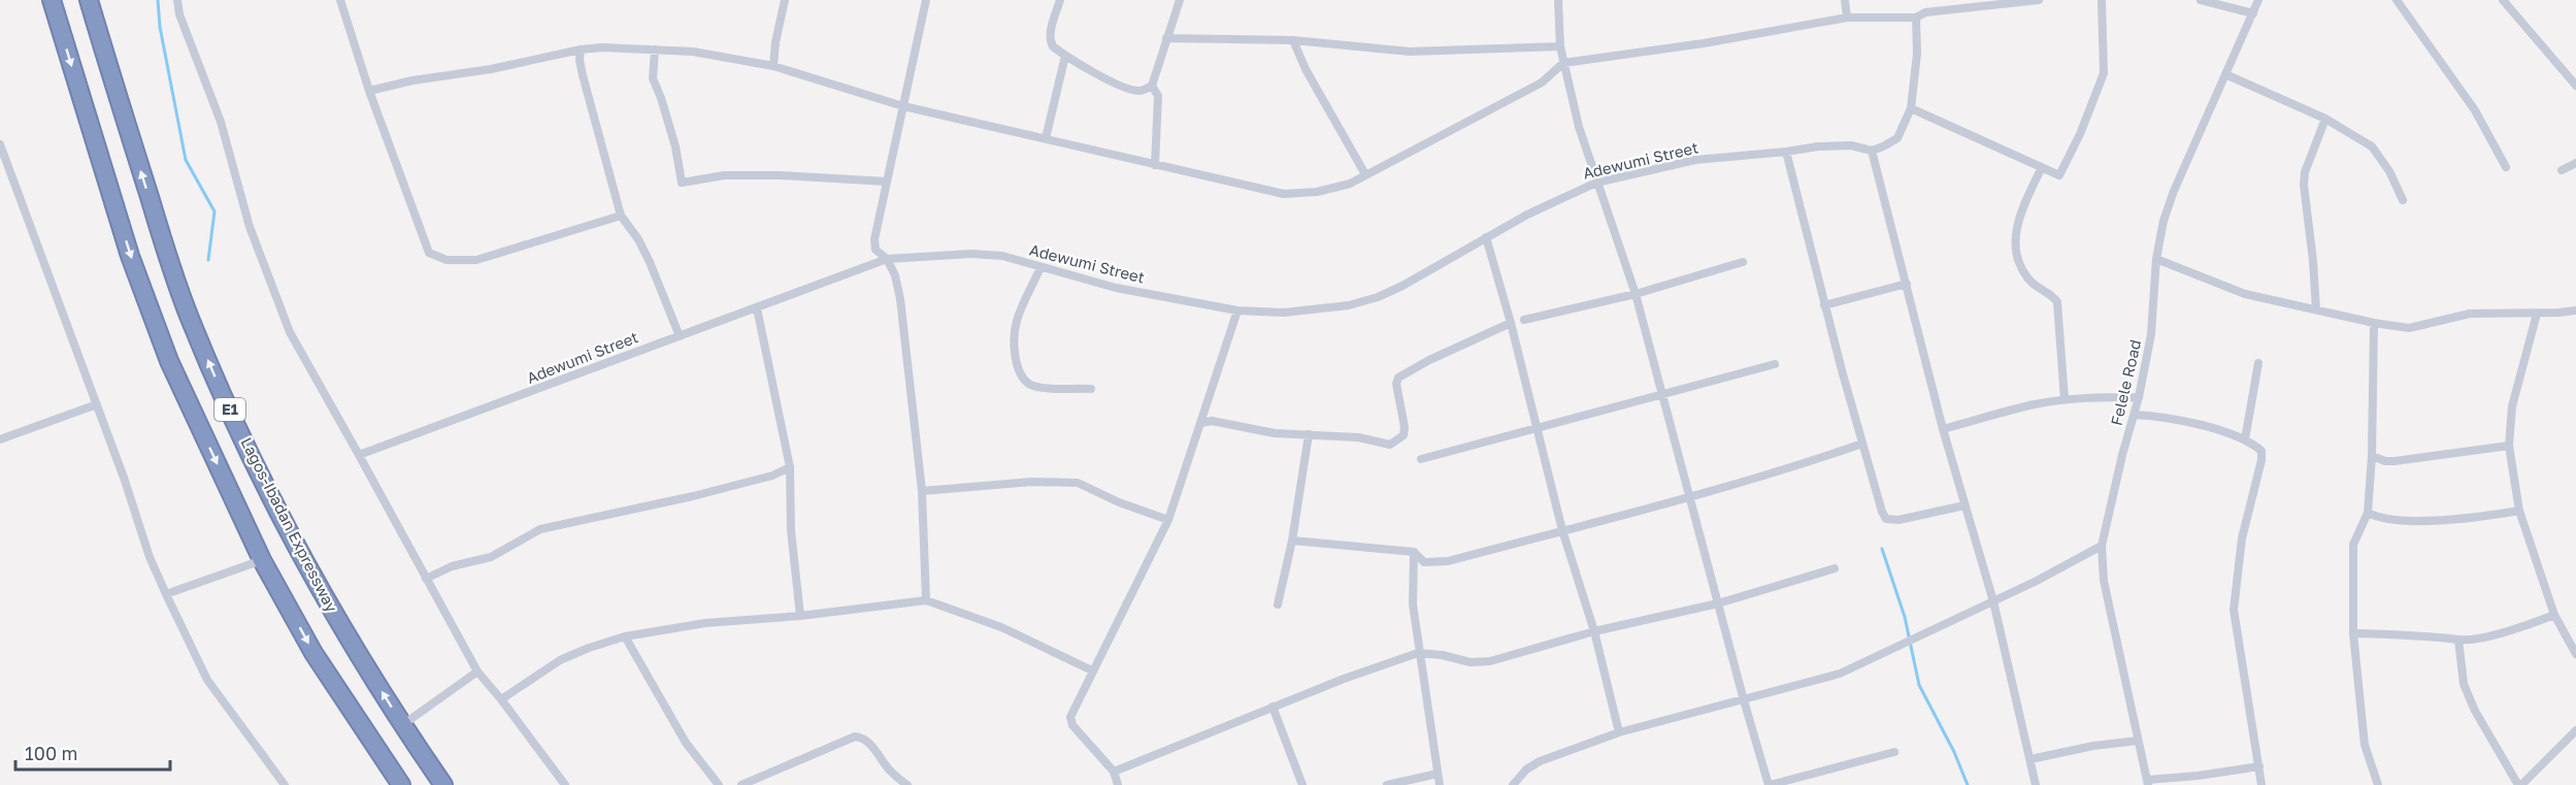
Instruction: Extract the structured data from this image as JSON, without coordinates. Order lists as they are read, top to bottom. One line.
{"streets":{"highway":["E1","Lagos-Ibadan Expressway"],"street":["Adewumi Street","Felele Road"]},"scale_bar":"100 m"}
